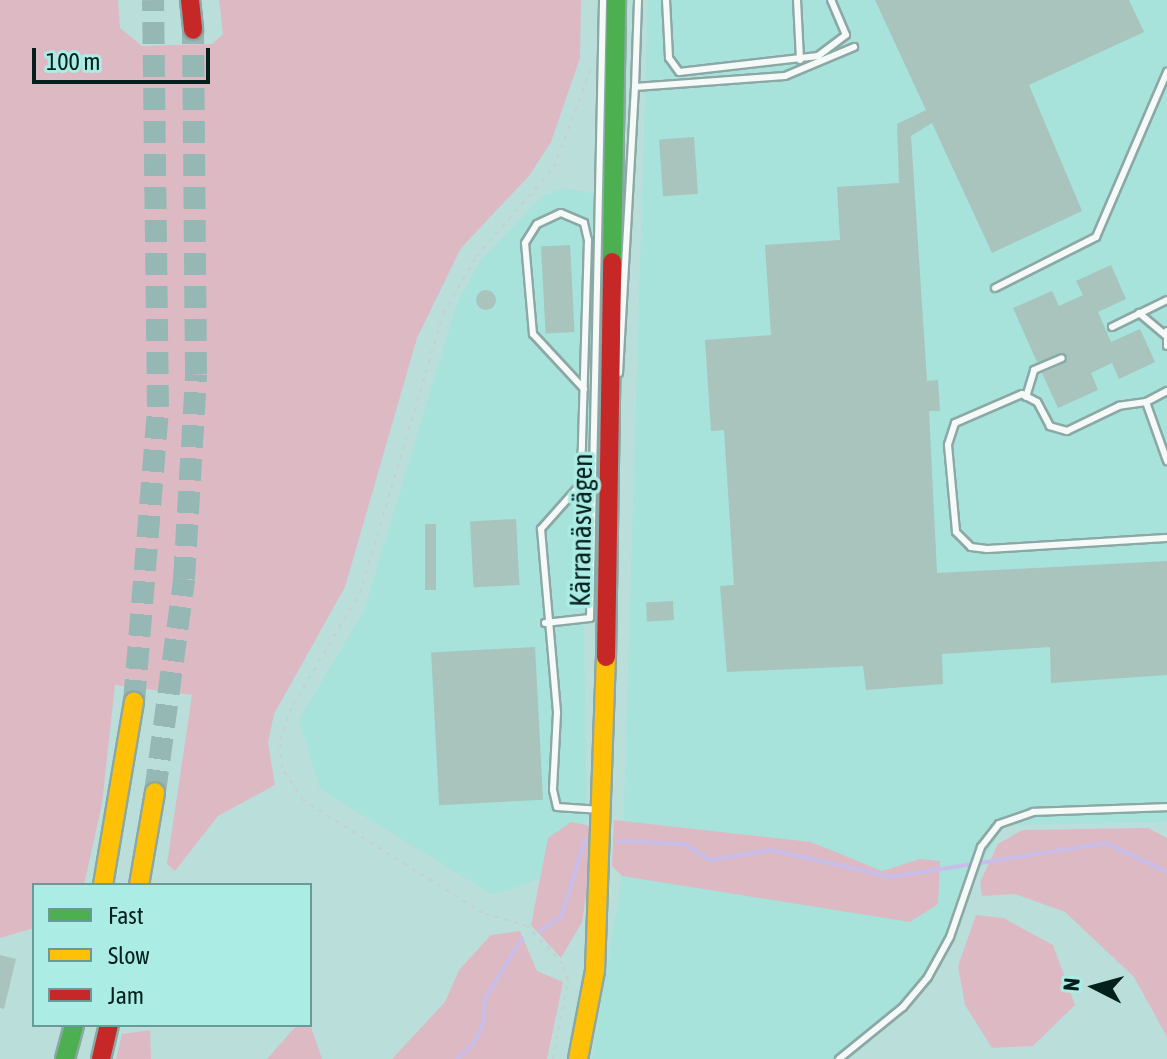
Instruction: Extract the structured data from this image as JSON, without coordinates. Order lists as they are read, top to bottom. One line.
{"streets":{"main road":["Kärranäsvägen"]},"legend":["Fast","Slow","Jam"],"scale_bar":"100 m","north":"left"}
